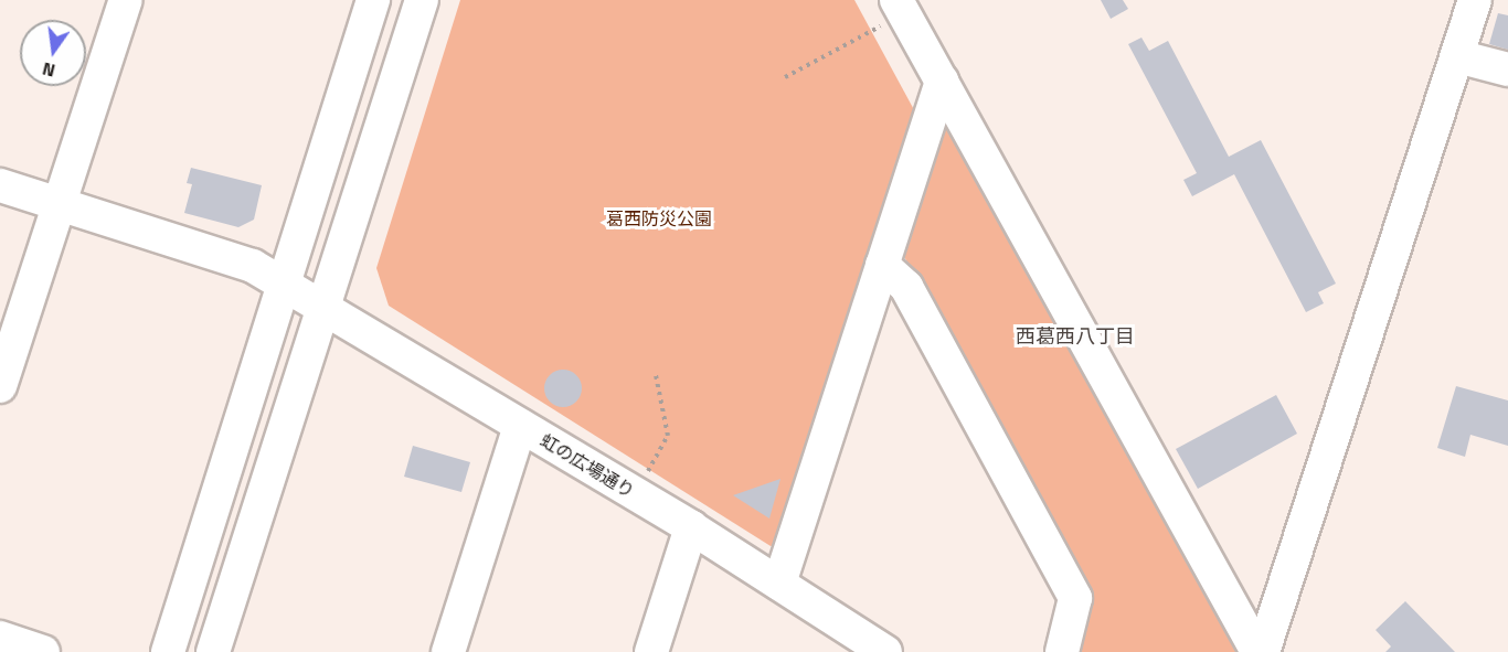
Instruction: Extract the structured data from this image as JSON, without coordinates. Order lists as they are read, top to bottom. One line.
{"streets":{"street":["虹の広場通り"]},"districts":["西葛西八丁目"],"parks":["葛西防災公園"],"north":"bottom"}
